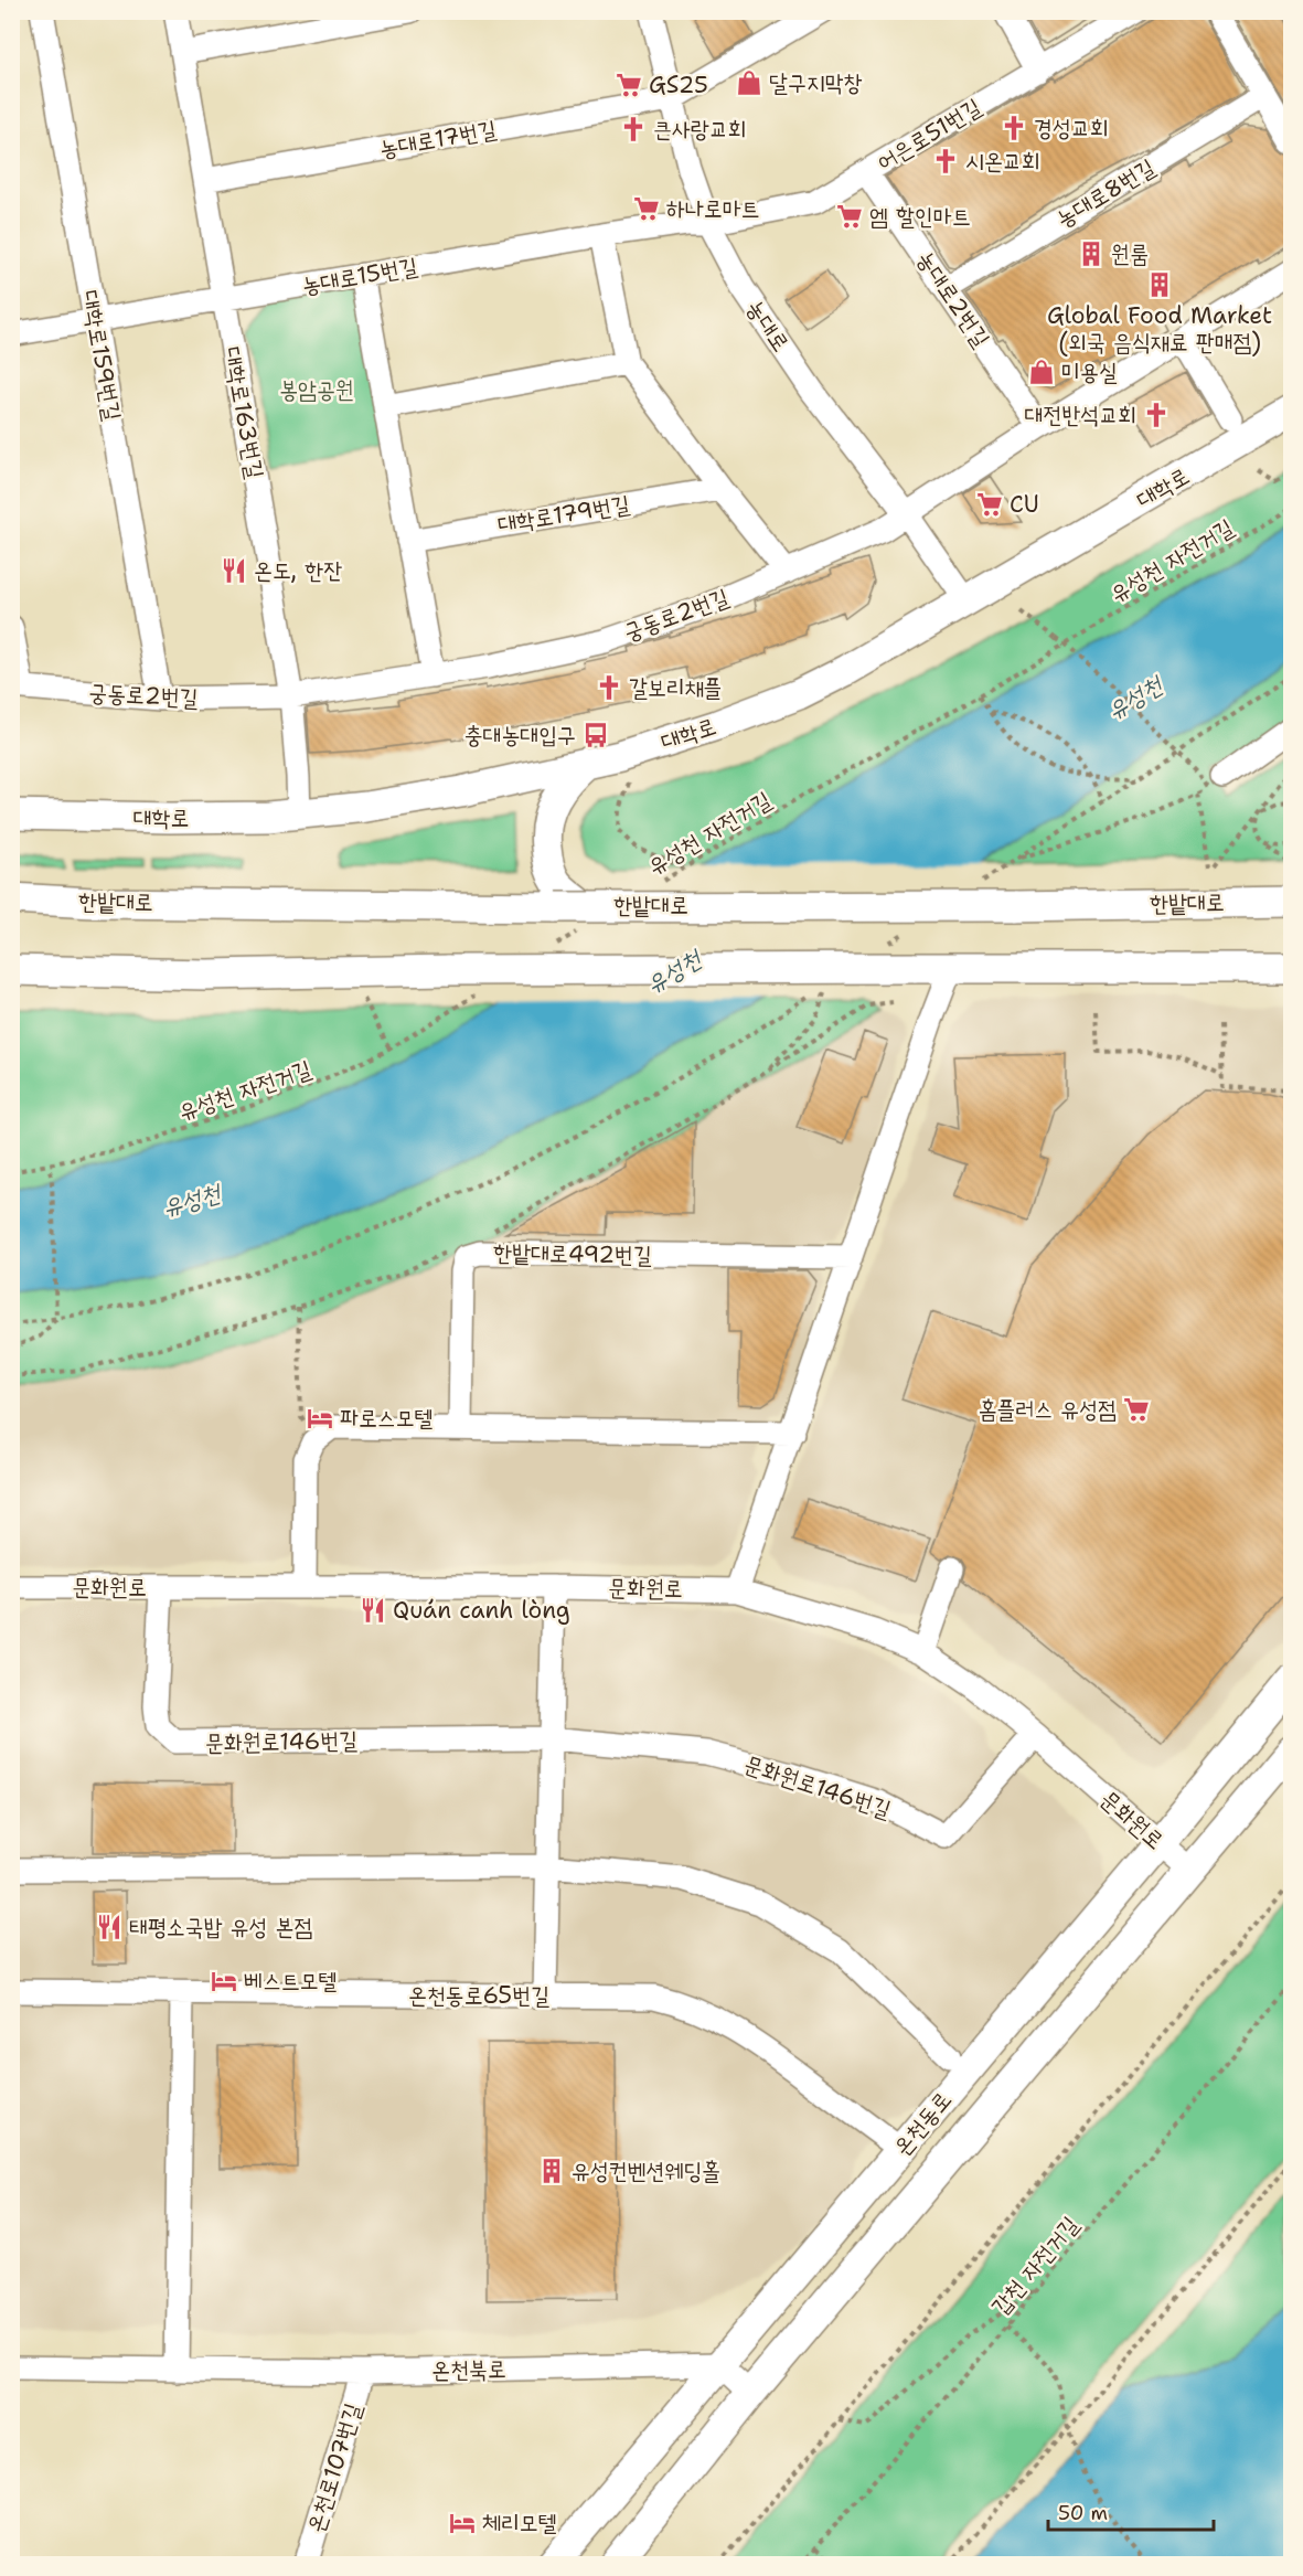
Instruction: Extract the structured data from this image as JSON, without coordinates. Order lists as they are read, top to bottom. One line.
{"streets":{"main road":["대학로","한밭대로","온천동로"],"street":["어은로51번길","농대로17번길","농대로8번길","농대로15번길","농대로2번길","농대로","대학로159번길","대학로163번길","대학로179번길","궁동로2번길","한밭대로492번길","문화원로","문화원로146번길","온천동로65번길","온천북로","온천로107번길"],"path":["유성천 자전거길","갑천 자전거길"]},"crossings":[["어은로51번길","농대로15번길"],["어은로51번길","농대로2번길"],["어은로51번길","농대로"],["농대로17번길","농대로"],["농대로17번길","대학로163번길"],["농대로8번길","농대로2번길"],["농대로15번길","농대로"],["농대로15번길","대학로159번길"],["농대로15번길","대학로163번길"],["농대로","대학로"],["농대로","궁동로2번길"],["대학로159번길","궁동로2번길"],["대학로163번길","대학로"],["대학로163번길","궁동로2번길"],["문화원로","문화원로146번길"],["문화원로","온천동로"],["온천동로65번길","온천동로"],["온천동로","온천북로"],["온천북로","온천로107번길"]],"water":["유성천"],"parks":["봉암공원"],"places":{"shop":["달구지막창","미용실"],"supermarket":["GS25","하나로마트","엠 할인마트","CU","홈플러스 유성점"],"church":["경성교회","큰사랑교회","시온교회","대전반석교회","갈보리채플"],"building":["원룸","Global Food Market (외국 음식재료 판매점)","유성컨벤션웨딩홀"],"restaurant":["온도, 한잔","Quán canh lòng","태평소국밥 유성 본점"],"bus stop":["충대농대입구"],"hotel":["파로스모텔","베스트모텔","체리모텔"]},"scale_bar":"50 m"}
